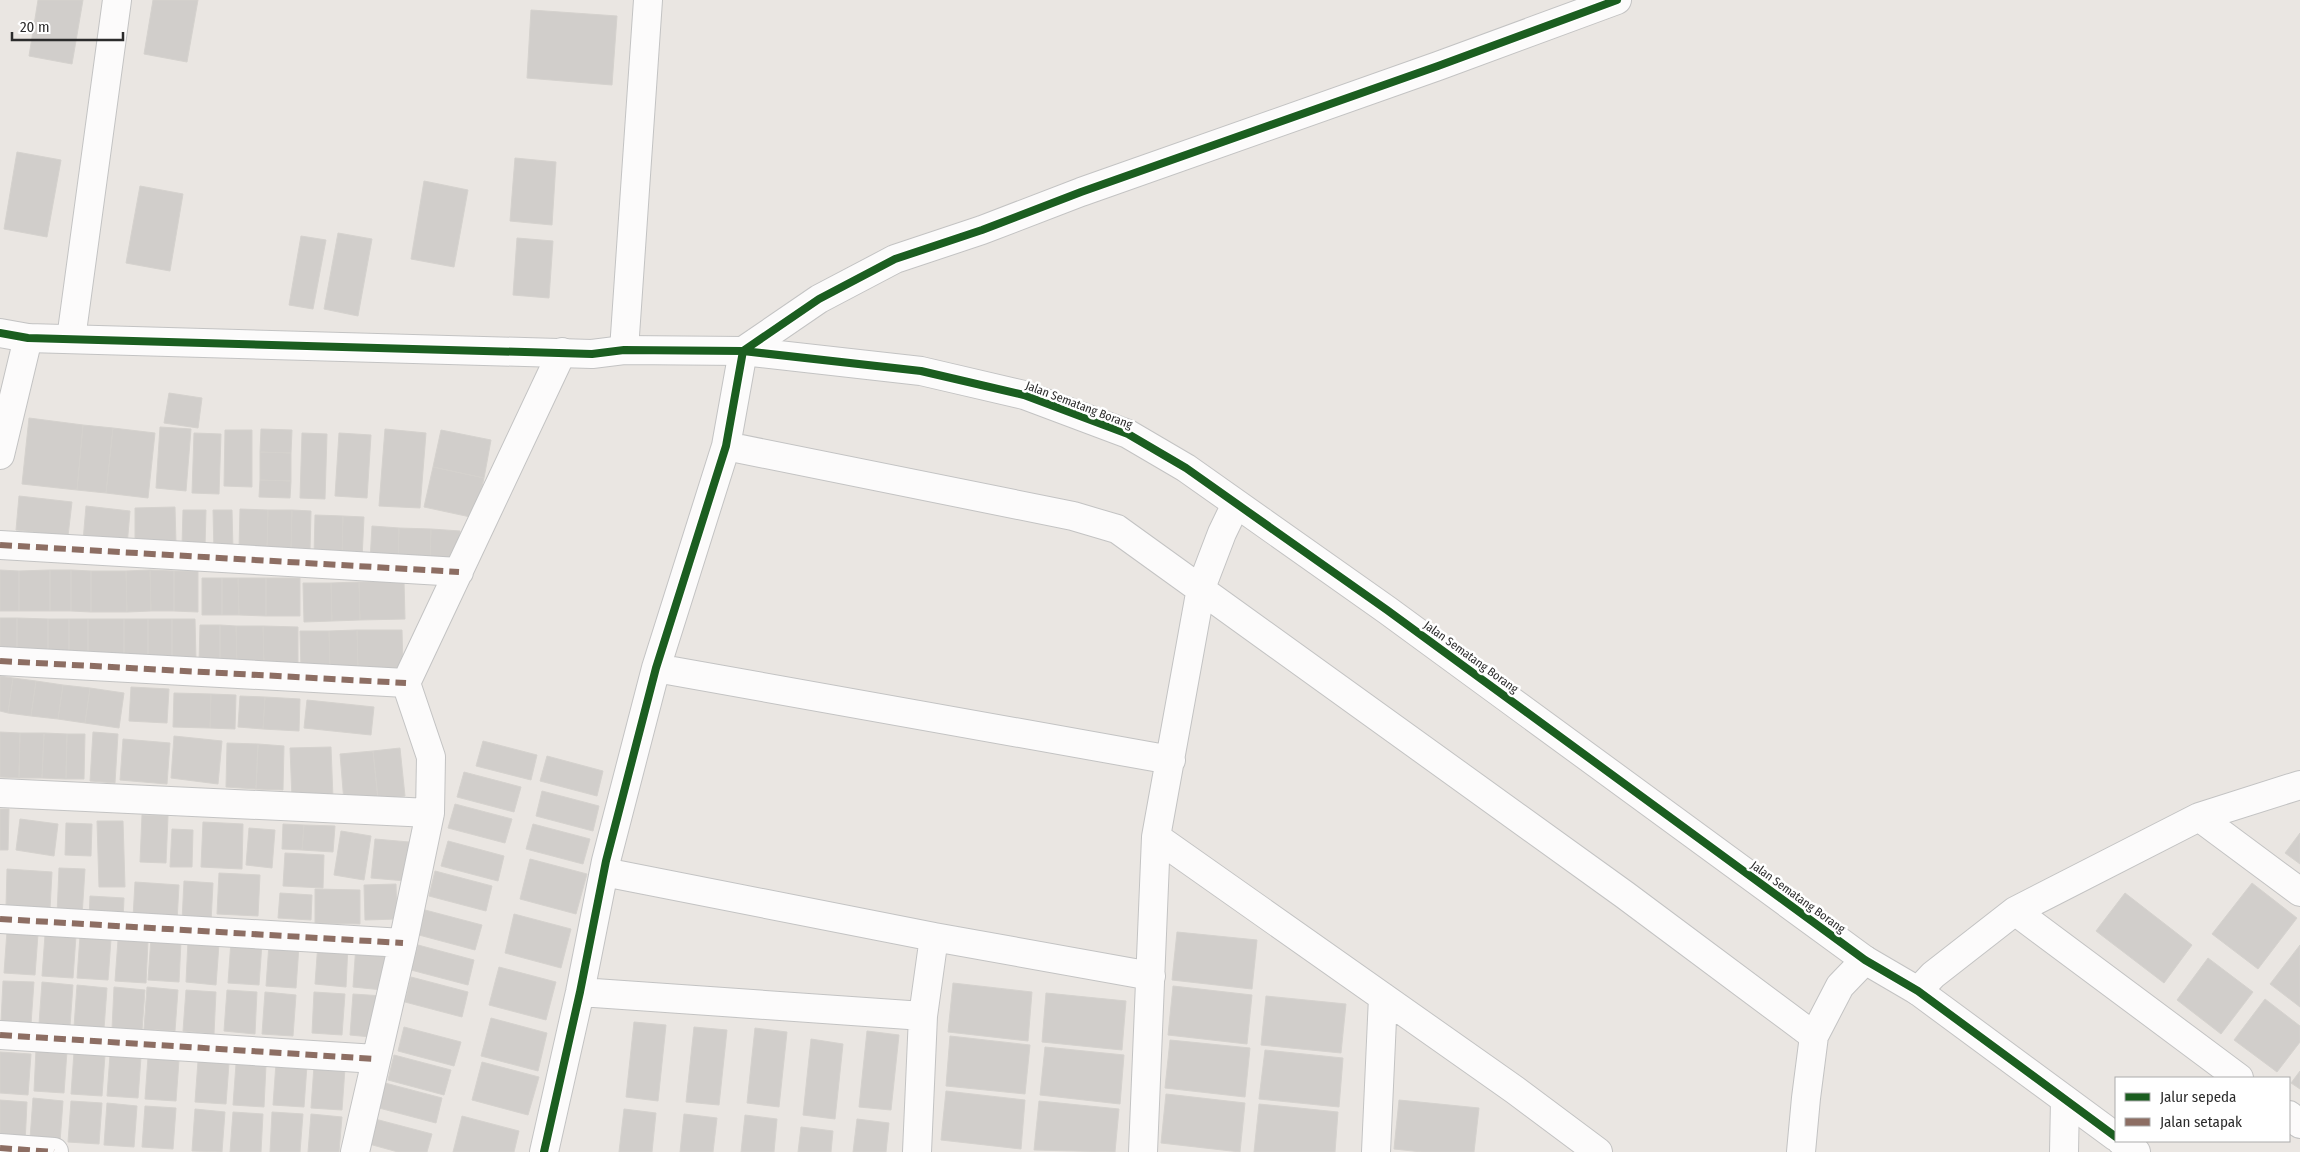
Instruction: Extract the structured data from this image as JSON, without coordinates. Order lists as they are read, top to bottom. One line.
{"streets":{"street":["Jalan Sematang Borang"]},"legend":["Jalur sepeda","Jalan setapak"],"scale_bar":"20 m"}
